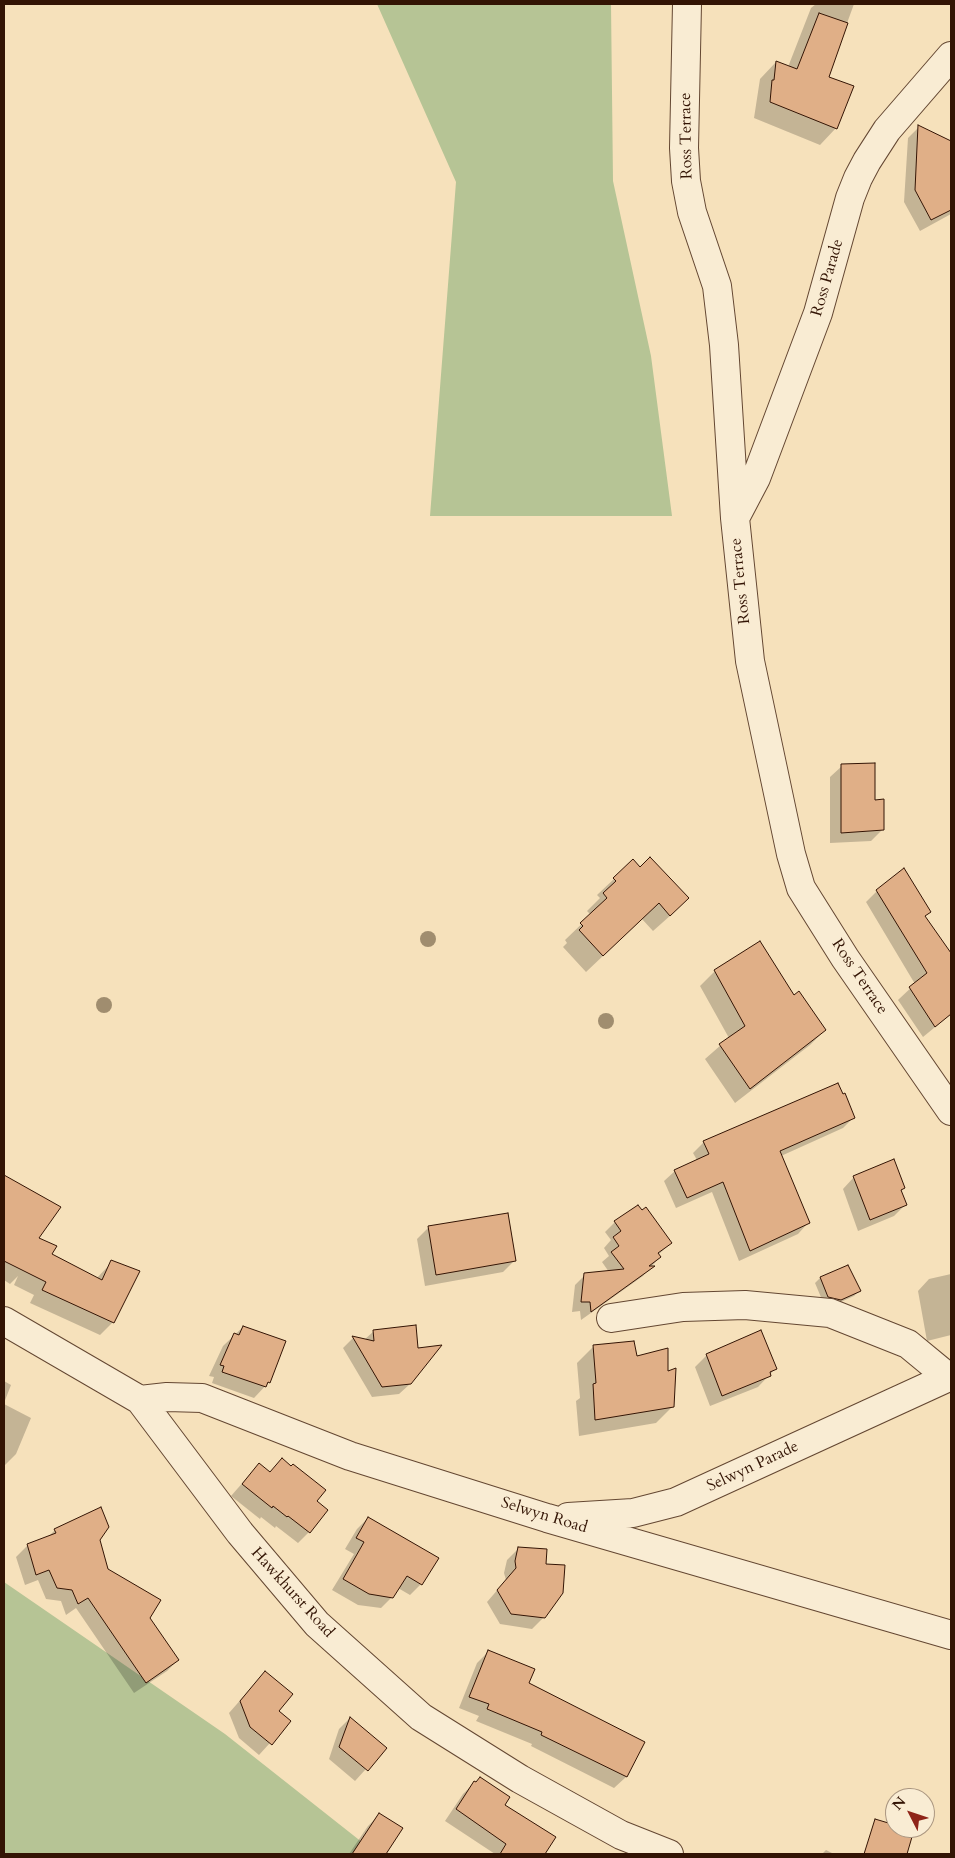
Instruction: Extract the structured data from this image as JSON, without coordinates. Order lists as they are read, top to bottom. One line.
{"streets":{"street":["Ross Terrace","Ross Parade","Selwyn Parade","Selwyn Road","Hawkhurst Road"]},"crossings":[["Ross Terrace","Ross Parade"],["Selwyn Parade","Selwyn Road"],["Selwyn Road","Hawkhurst Road"]],"north":"top left"}
